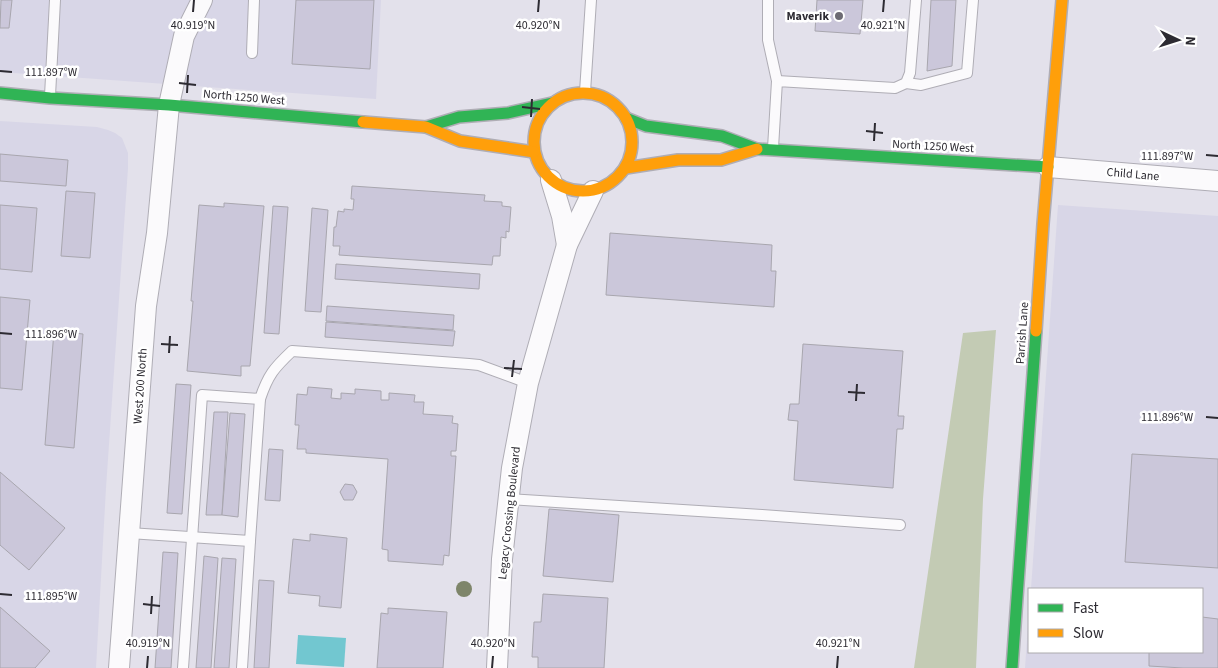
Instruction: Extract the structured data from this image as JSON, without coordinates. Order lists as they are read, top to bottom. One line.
{"streets":{"street":["North 1250 West","Child Lane","Parrish Lane","West 200 North","Legacy Crossing Boulevard"]},"crossings":[["North 1250 West","Child Lane"],["North 1250 West","Parrish Lane"],["North 1250 West","West 200 North"],["North 1250 West","Legacy Crossing Boulevard"],["Child Lane","Parrish Lane"]],"places":["Maverik"],"legend":["Fast","Slow"],"north":"right","coordinates":["40.919°N","40.920°N","40.921°N","111.897°W","111.896°W","111.895°W"]}
